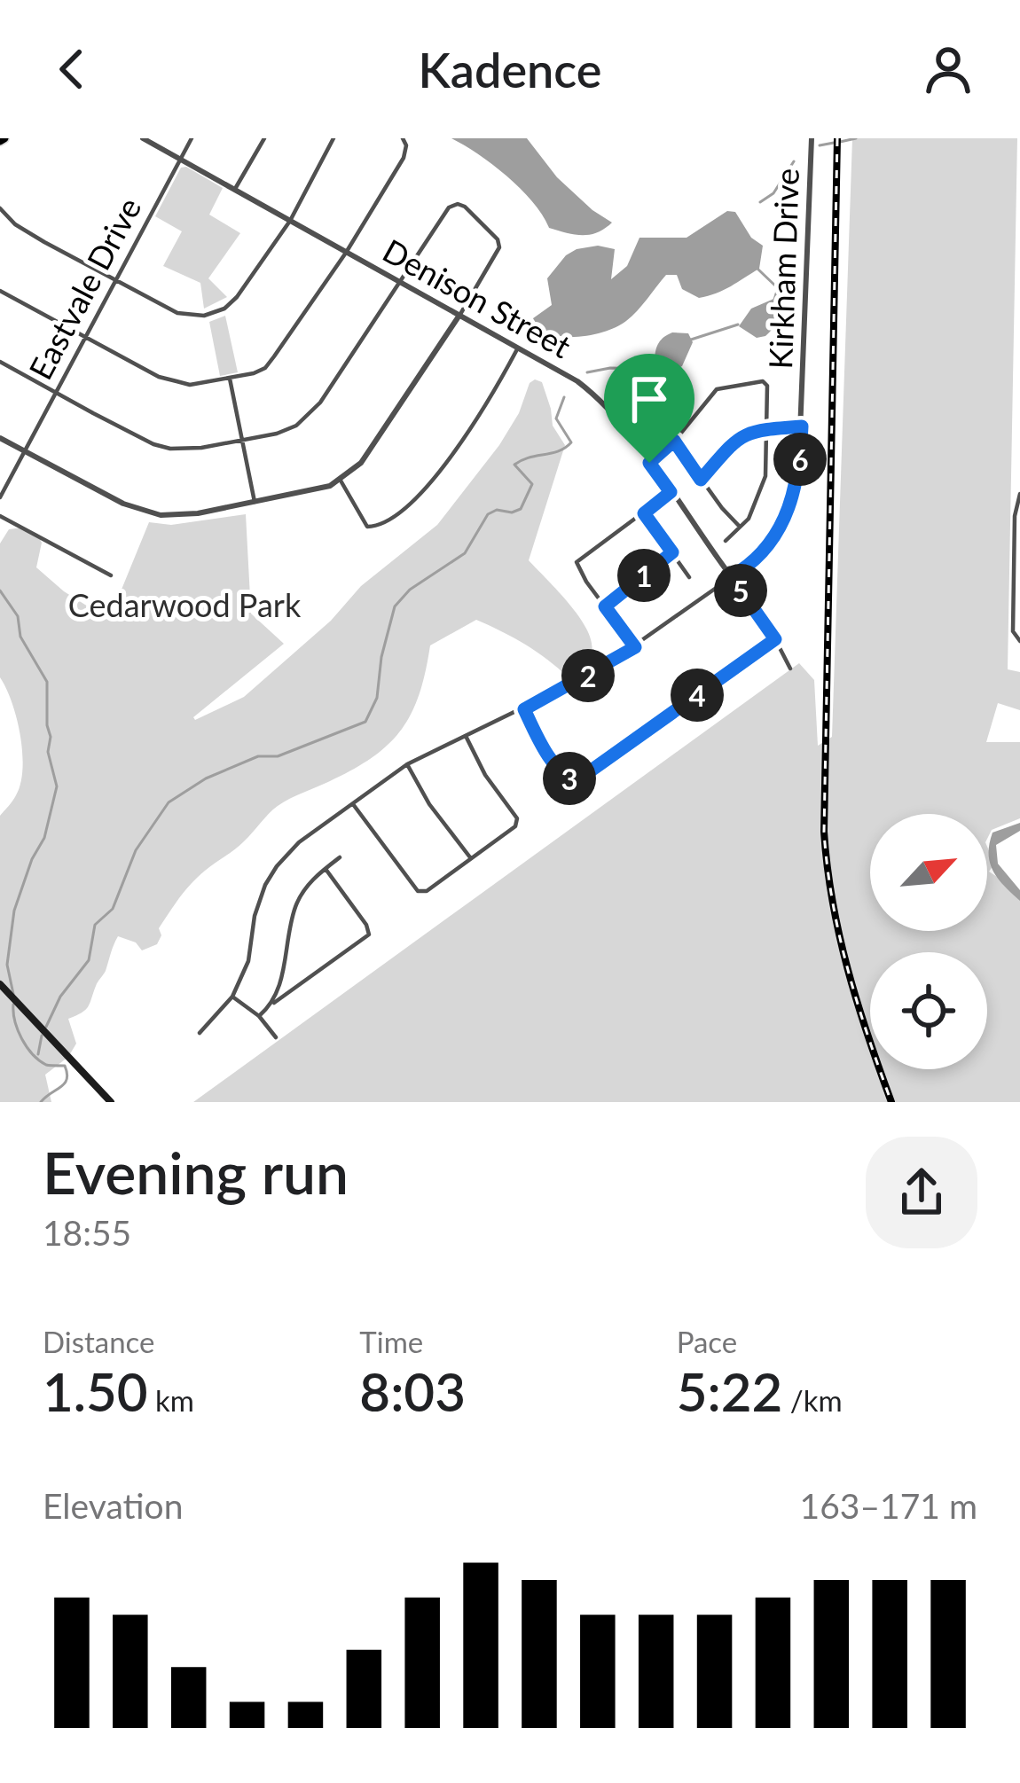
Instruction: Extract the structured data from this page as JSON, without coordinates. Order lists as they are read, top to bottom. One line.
{"streets":{"street":["Kirkham Drive","Eastvale Drive","Denison Street"]},"crossings":[["Kirkham Drive","Denison Street"],["Eastvale Drive","Denison Street"]],"parks":["Cedarwood Park"],"north":"top right","page":{"header":"Kadence","pins":["6","1","5","2","4","3"],"heading":["Evening run","18:55"],"stats":[["Distance","1.50 km"],["Time","8:03"],["Pace","5:22 /km"]],"chart":["Elevation","163–171 m"]}}
